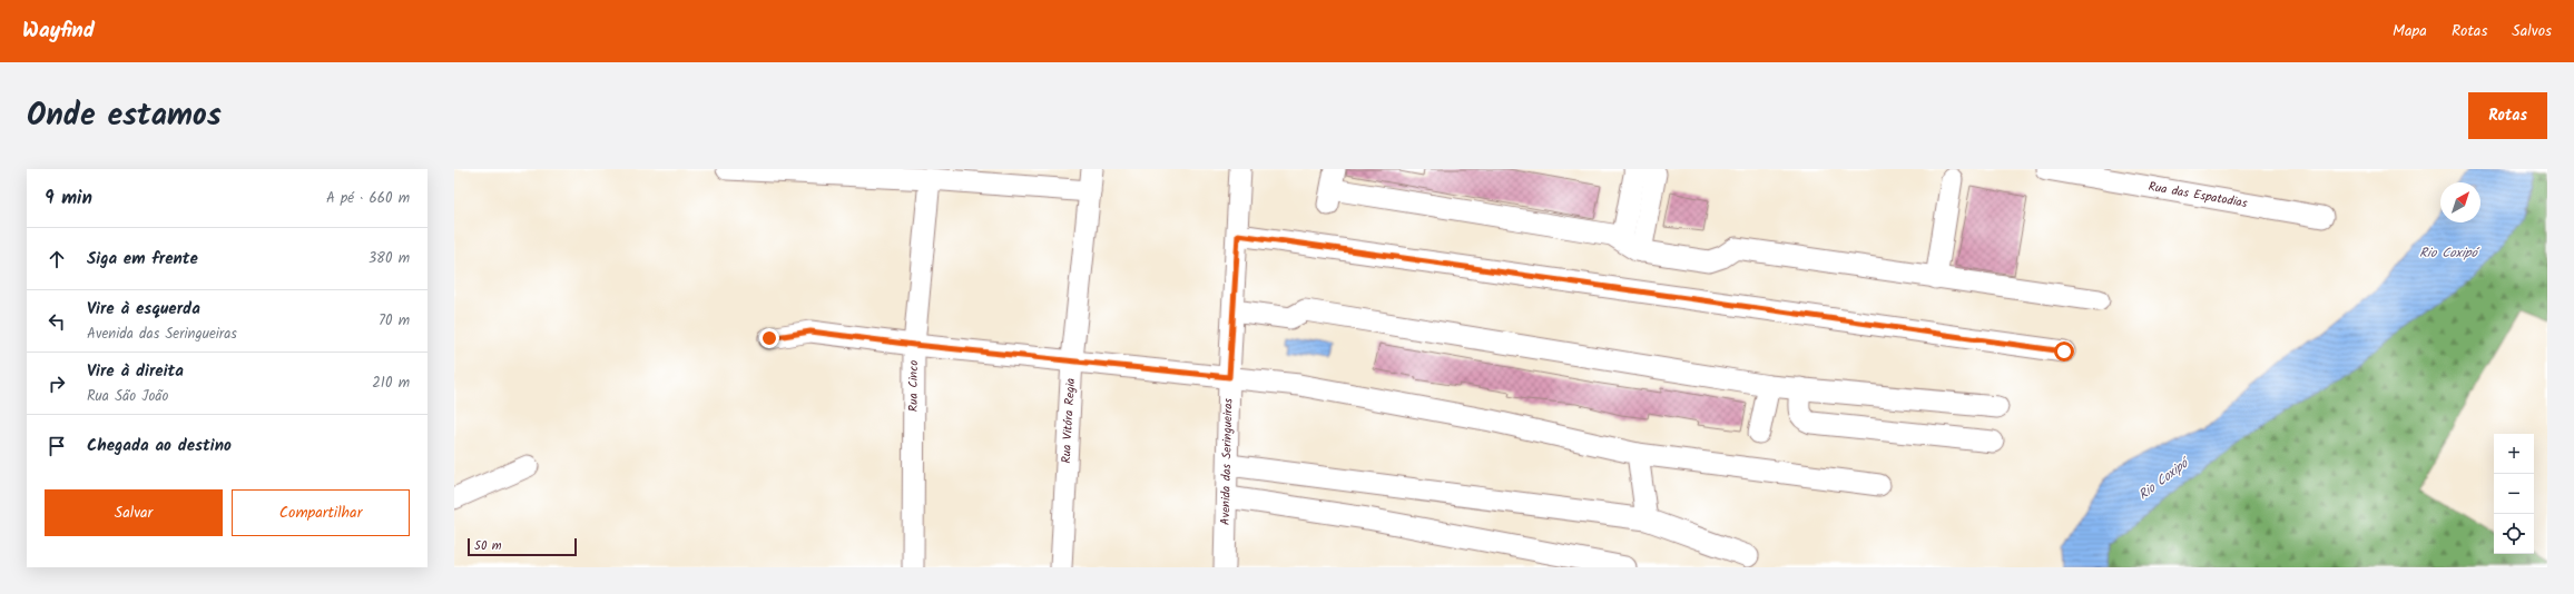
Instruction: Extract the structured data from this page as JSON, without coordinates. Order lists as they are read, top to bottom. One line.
{"streets":{"street":["Rua das Espatodias","Rua Cinco","Rua Vitóra Regia","Avenida das Seringueiras"]},"water":["Rio Coxipó"],"scale_bar":"50 m","north":"top right","page":{"header":"Wayfind","nav":["Mapa","Rotas","Salvos"],"title":"Onde estamos","buttons":["Rotas",["Salvar","Compartilhar"]],"heading":["9 min","A pé · 660 m"],"list":[["Siga em frente","380 m"],["Vire à esquerda","Avenida das Seringueiras","70 m"],["Vire à direita","Rua São João","210 m"],"Chegada ao destino"],"map_buttons":["+","−"],"scale":"50 m"}}
